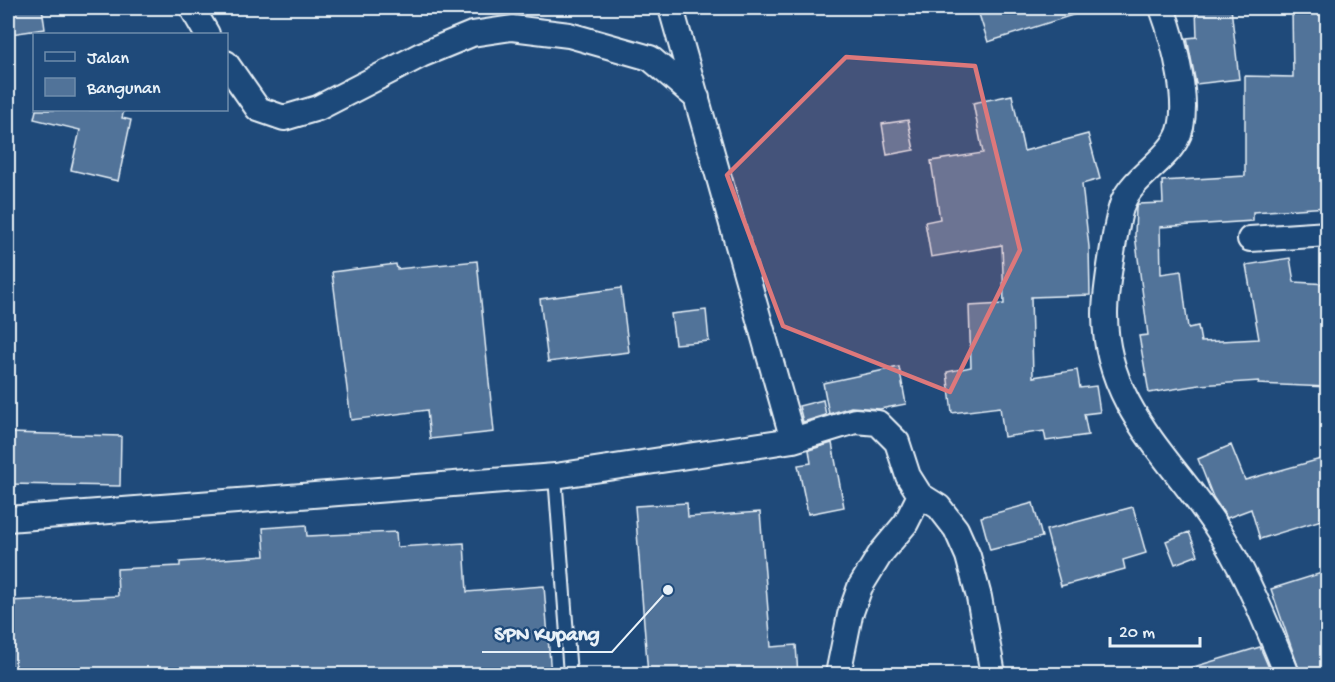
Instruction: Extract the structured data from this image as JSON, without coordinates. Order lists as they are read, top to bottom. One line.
{"places":["SPN Kupang"],"legend":["Jalan","Bangunan"],"scale_bar":"20 m"}
